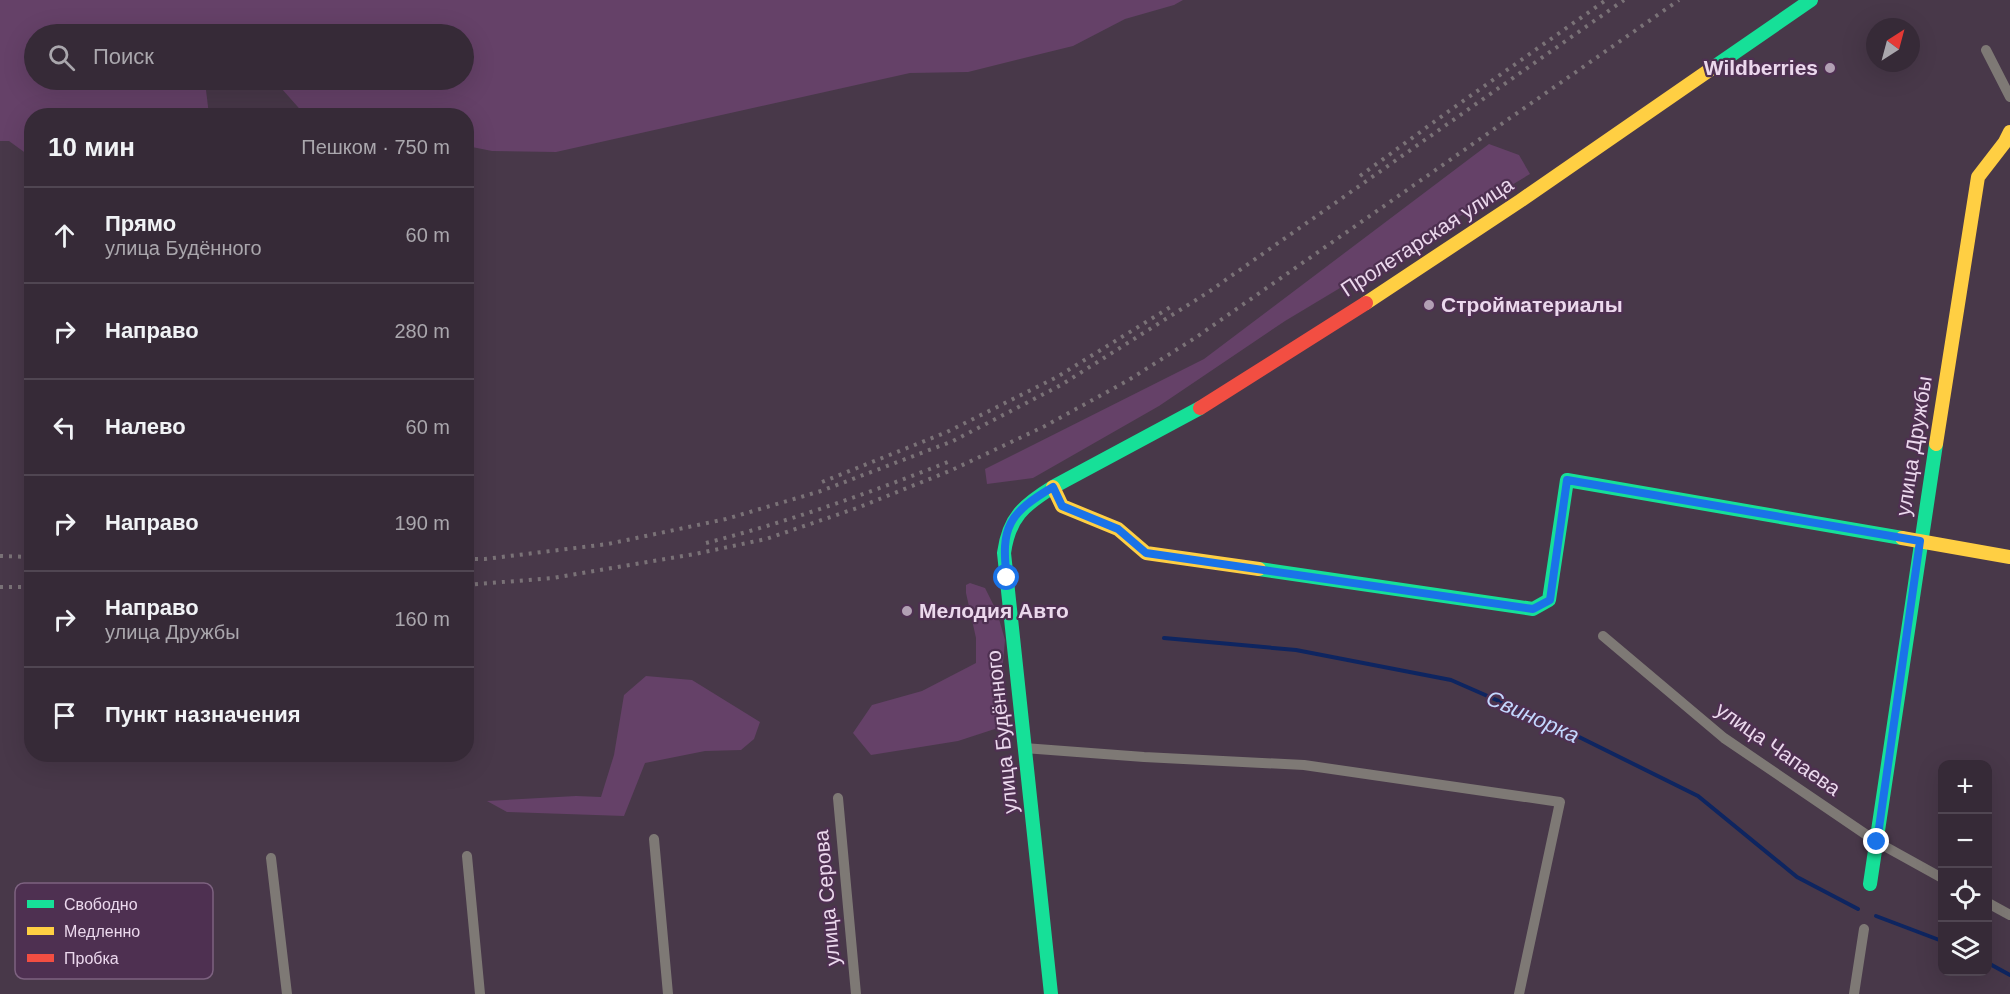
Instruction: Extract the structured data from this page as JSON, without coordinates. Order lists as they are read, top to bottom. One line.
{"streets":{"street":["Пролетарская улица","улица Дружбы","улица Будённого","улица Чапаева","улица Серова"]},"crossings":[["Пролетарская улица","улица Будённого"],["улица Дружбы","улица Чапаева"]],"water":["Свинорка"],"places":["Wildberries","Стройматериалы","Мелодия Авто"],"legend":["Свободно","Медленно","Пробка"],"north":"top right","page":{"search":"Поиск","heading":["10 мин","Пешком · 750 m"],"list":[["Прямо","улица Будённого","60 m"],["Направо","280 m"],["Налево","60 m"],["Направо","190 m"],["Направо","улица Дружбы","160 m"],"Пункт назначения"],"map_buttons":["+","−"]}}
